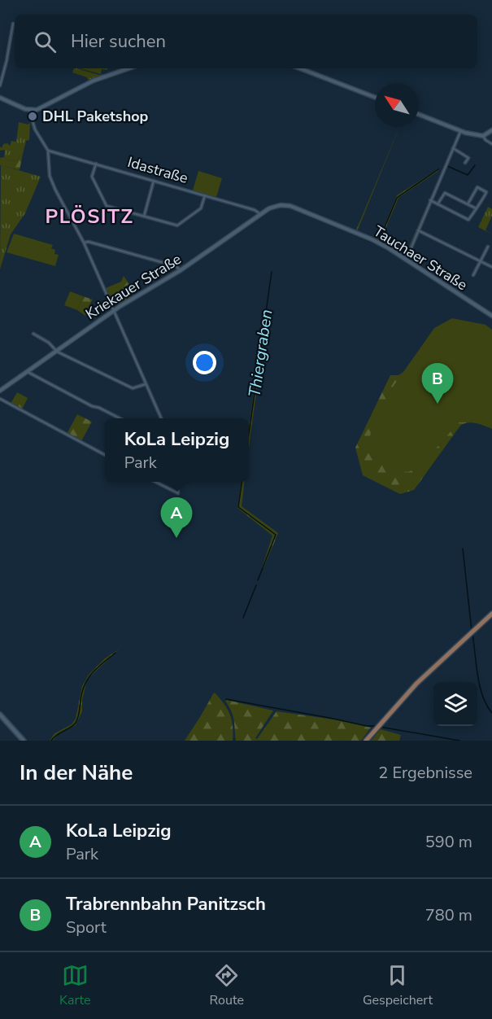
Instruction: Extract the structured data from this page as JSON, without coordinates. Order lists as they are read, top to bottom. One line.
{"streets":{"street":["Idastraße","Tauchaer Straße","Kriekauer Straße"]},"crossings":[["Idastraße","Kriekauer Straße"],["Tauchaer Straße","Kriekauer Straße"]],"districts":["PLÖSITZ"],"water":["Thiergraben"],"places":["DHL Paketshop"],"north":"top left","page":{"search":"Hier suchen","pins":["B","A"],"popup":["KoLa Leipzig","Park"],"heading":["In der Nähe","2 Ergebnisse"],"list":[{"mark":"A","name":"KoLa Leipzig","note":"Park","value":"590 m"},{"mark":"B","name":"Trabrennbahn Panitzsch","note":"Sport","value":"780 m"}],"nav":["Karte","Route","Gespeichert"]}}
